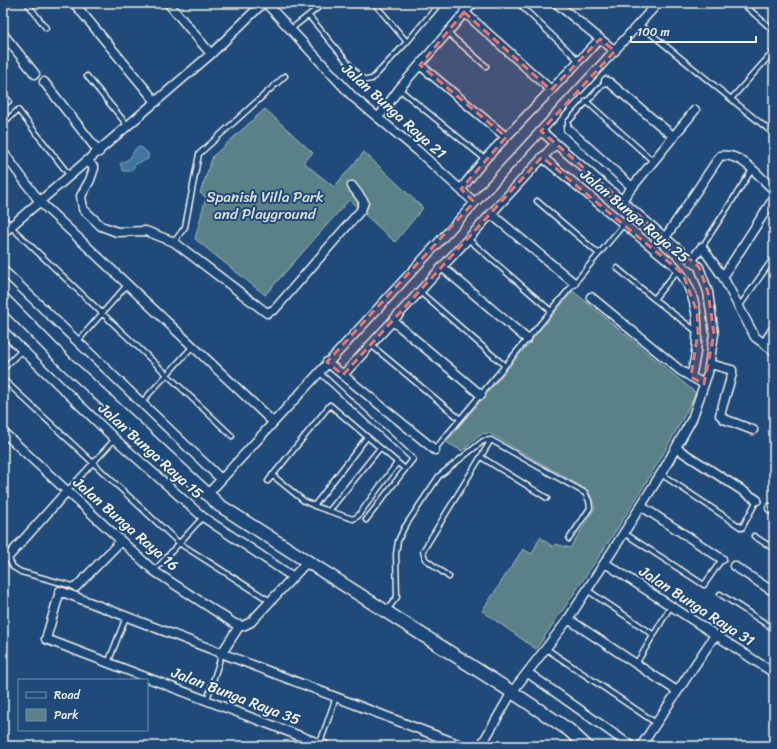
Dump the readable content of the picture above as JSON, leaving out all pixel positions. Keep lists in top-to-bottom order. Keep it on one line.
{"streets":{"street":["Jalan Bunga Raya 21","Jalan Bunga Raya 25","Jalan Bunga Raya 15","Jalan Bunga Raya 16","Jalan Bunga Raya 31","Jalan Bunga Raya 35"]},"parks":["Spanish Villa Park and Playground"],"legend":["Road","Park"],"scale_bar":"100 m"}
